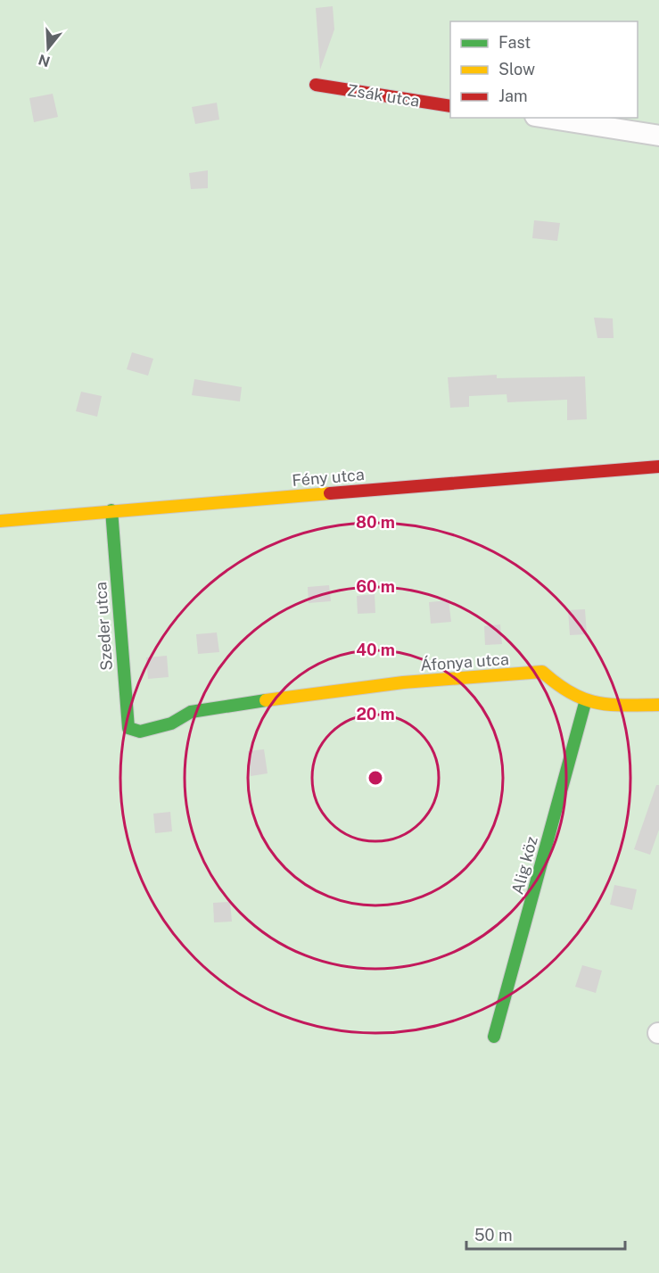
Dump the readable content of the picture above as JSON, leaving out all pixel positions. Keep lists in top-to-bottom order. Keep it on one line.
{"streets":{"street":["Zsák utca","Fény utca","Szeder utca","Áfonya utca","Alig köz"]},"crossings":[["Fény utca","Szeder utca"],["Szeder utca","Áfonya utca"],["Áfonya utca","Alig köz"]],"legend":["Fast","Slow","Jam"],"scale_bar":"50 m","north":"bottom","rings":["80 m","60 m","40 m","20 m"]}
